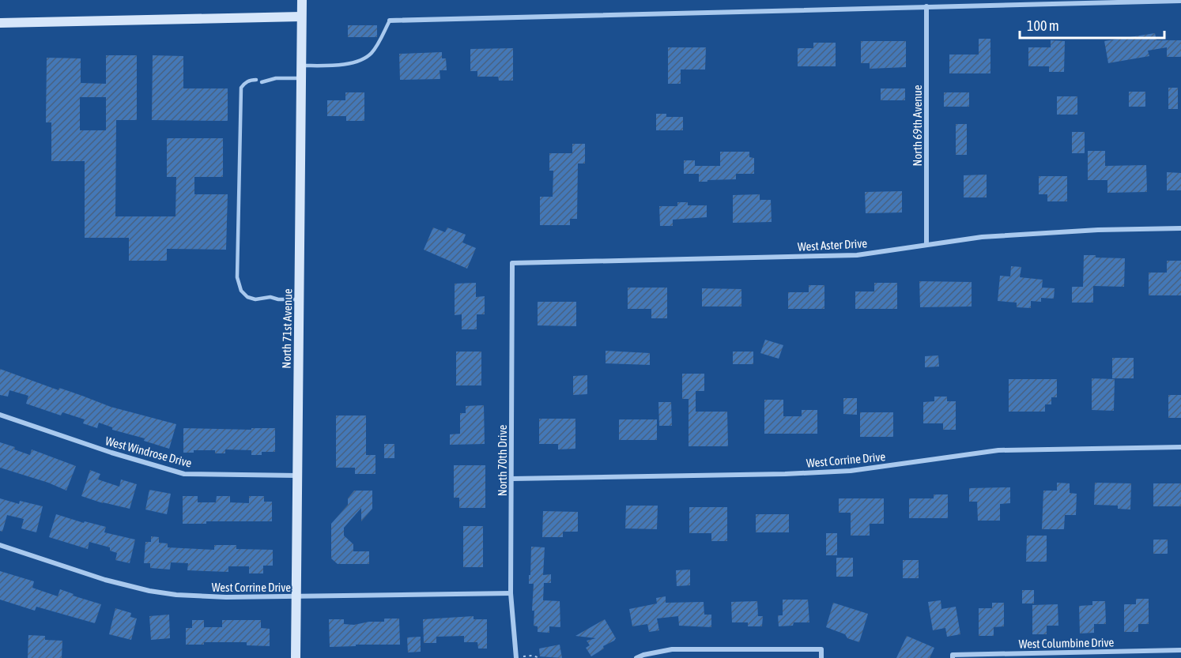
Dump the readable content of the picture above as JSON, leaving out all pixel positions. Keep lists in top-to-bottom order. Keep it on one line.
{"streets":{"street":["North 69th Avenue","West Aster Drive","North 71st Avenue","West Windrose Drive","West Corrine Drive","North 70th Drive","West Columbine Drive"]},"crossings":[["North 69th Avenue","West Aster Drive"],["West Aster Drive","North 70th Drive"],["North 71st Avenue","West Windrose Drive"],["North 71st Avenue","West Corrine Drive"],["West Corrine Drive","North 70th Drive"]],"scale_bar":"100 m"}
